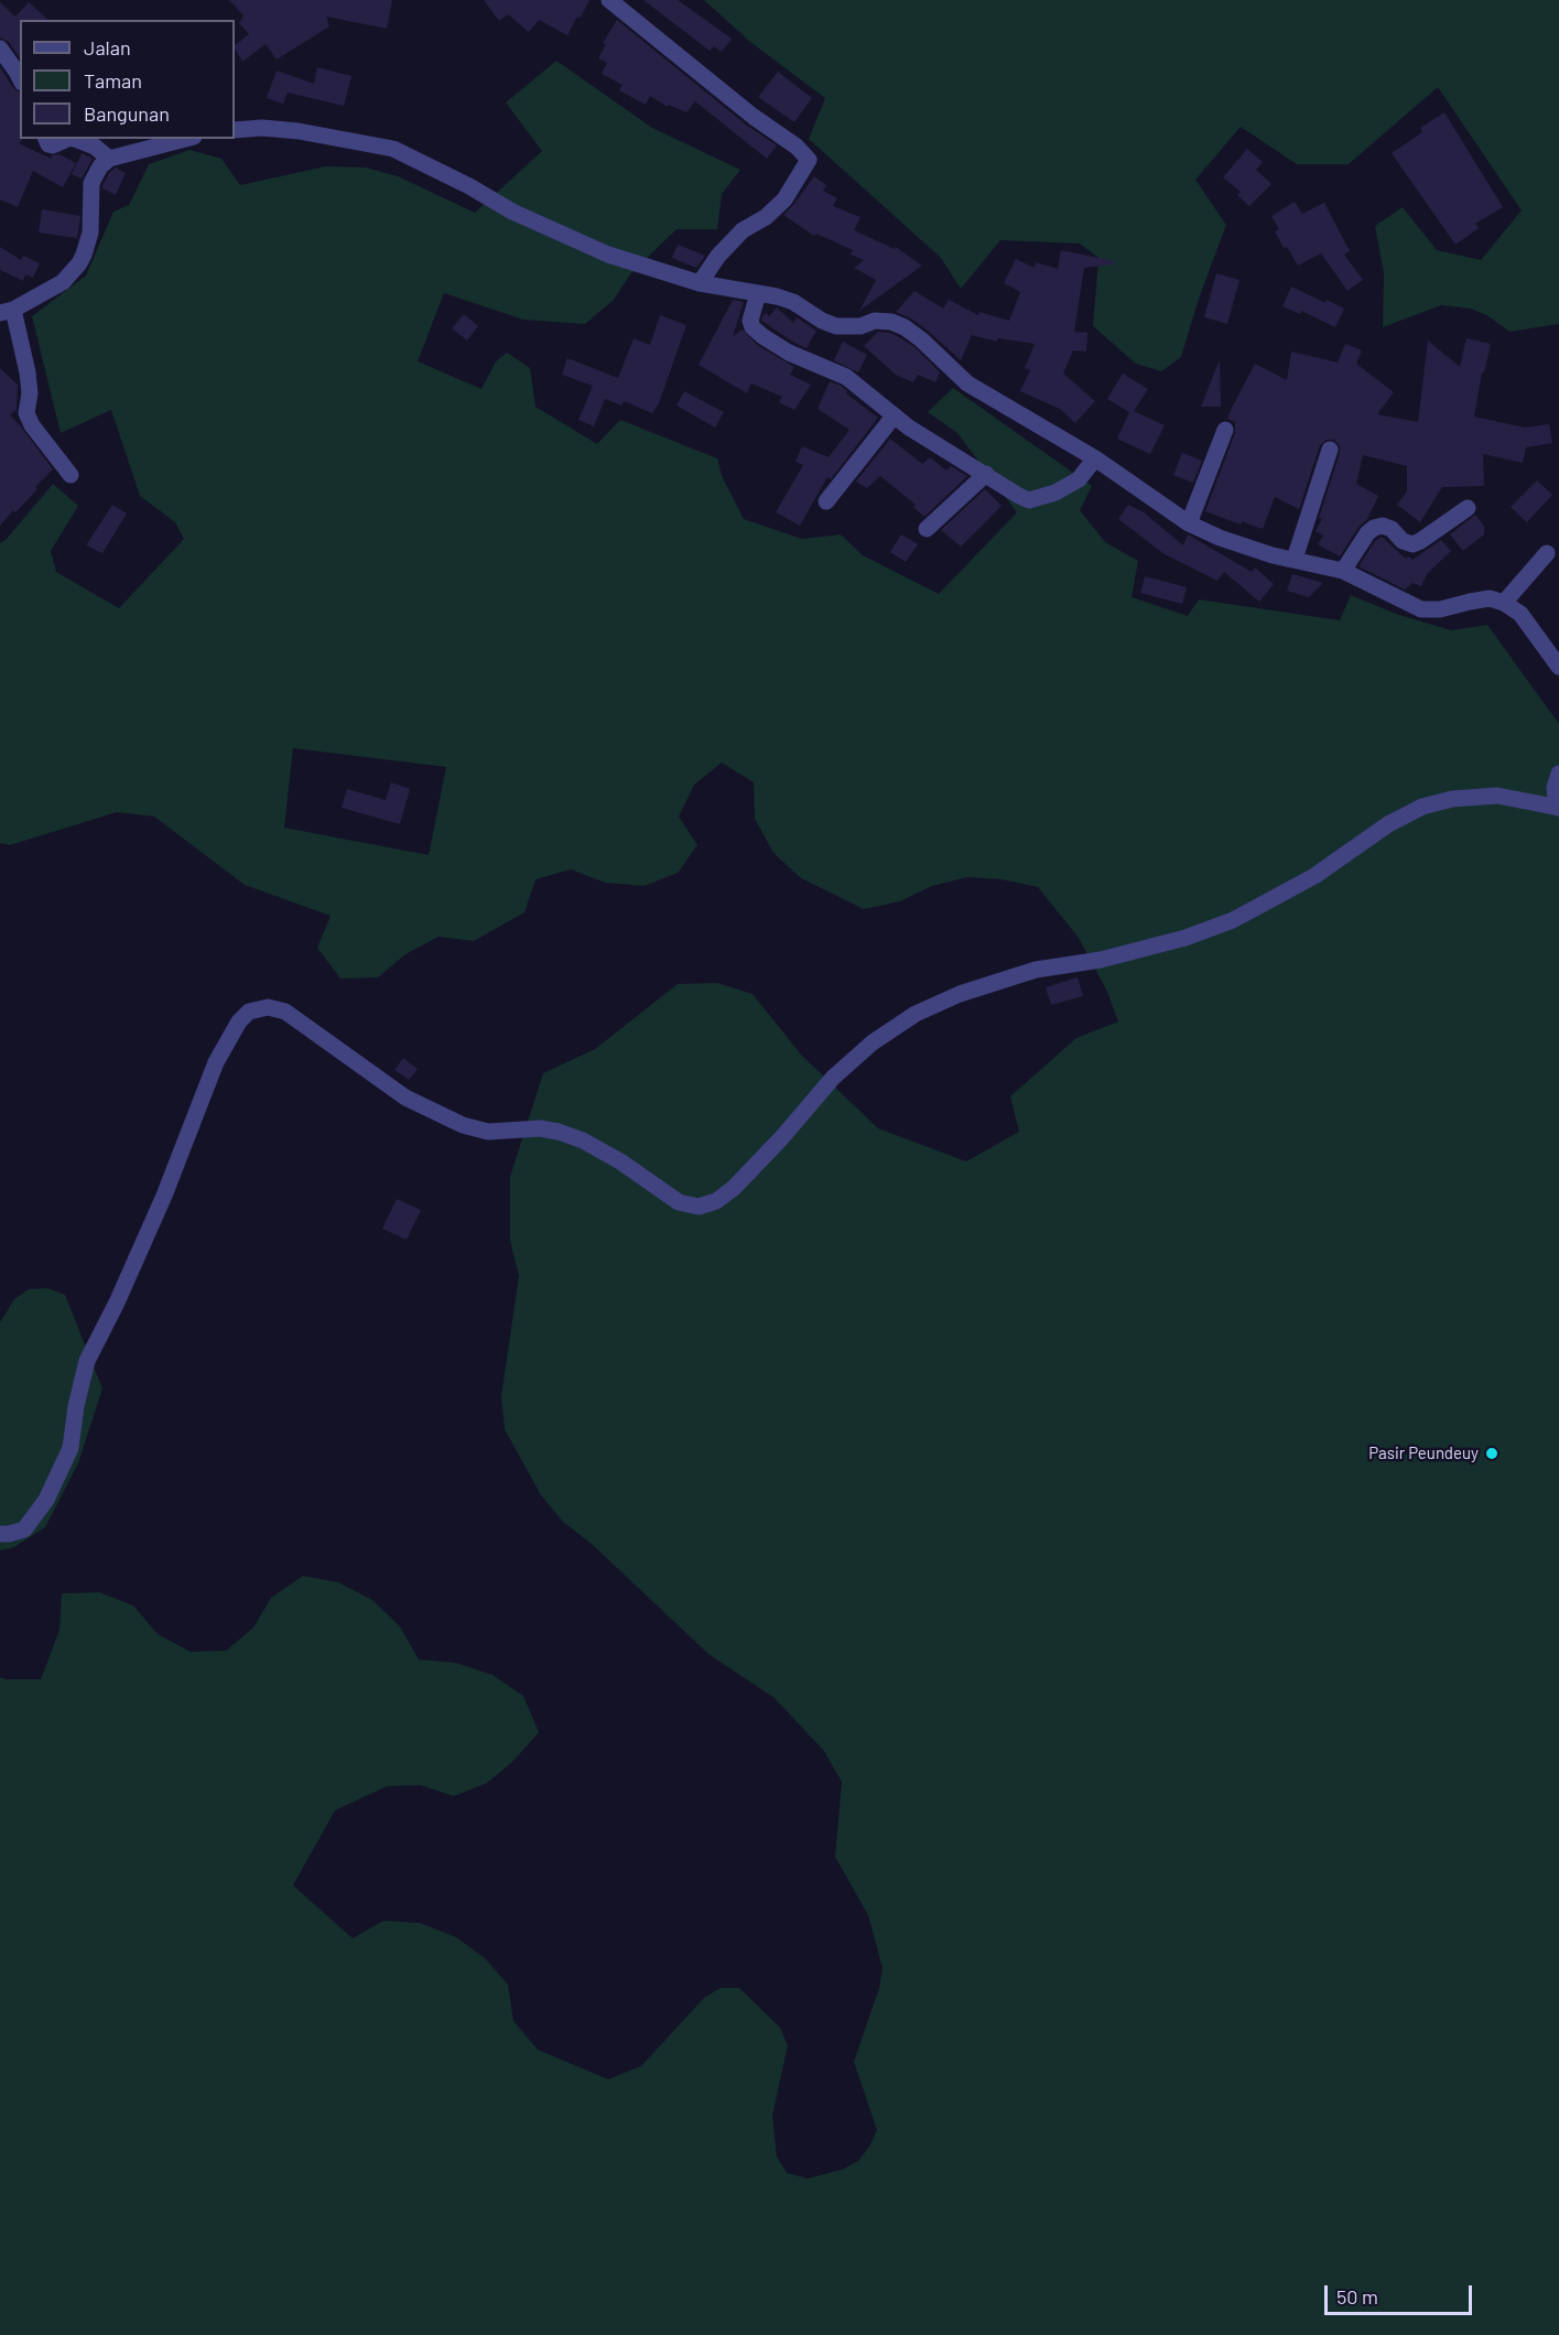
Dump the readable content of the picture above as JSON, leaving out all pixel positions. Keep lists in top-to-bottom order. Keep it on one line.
{"places":["Pasir Peundeuy"],"legend":["Jalan","Taman","Bangunan"],"scale_bar":"50 m"}
